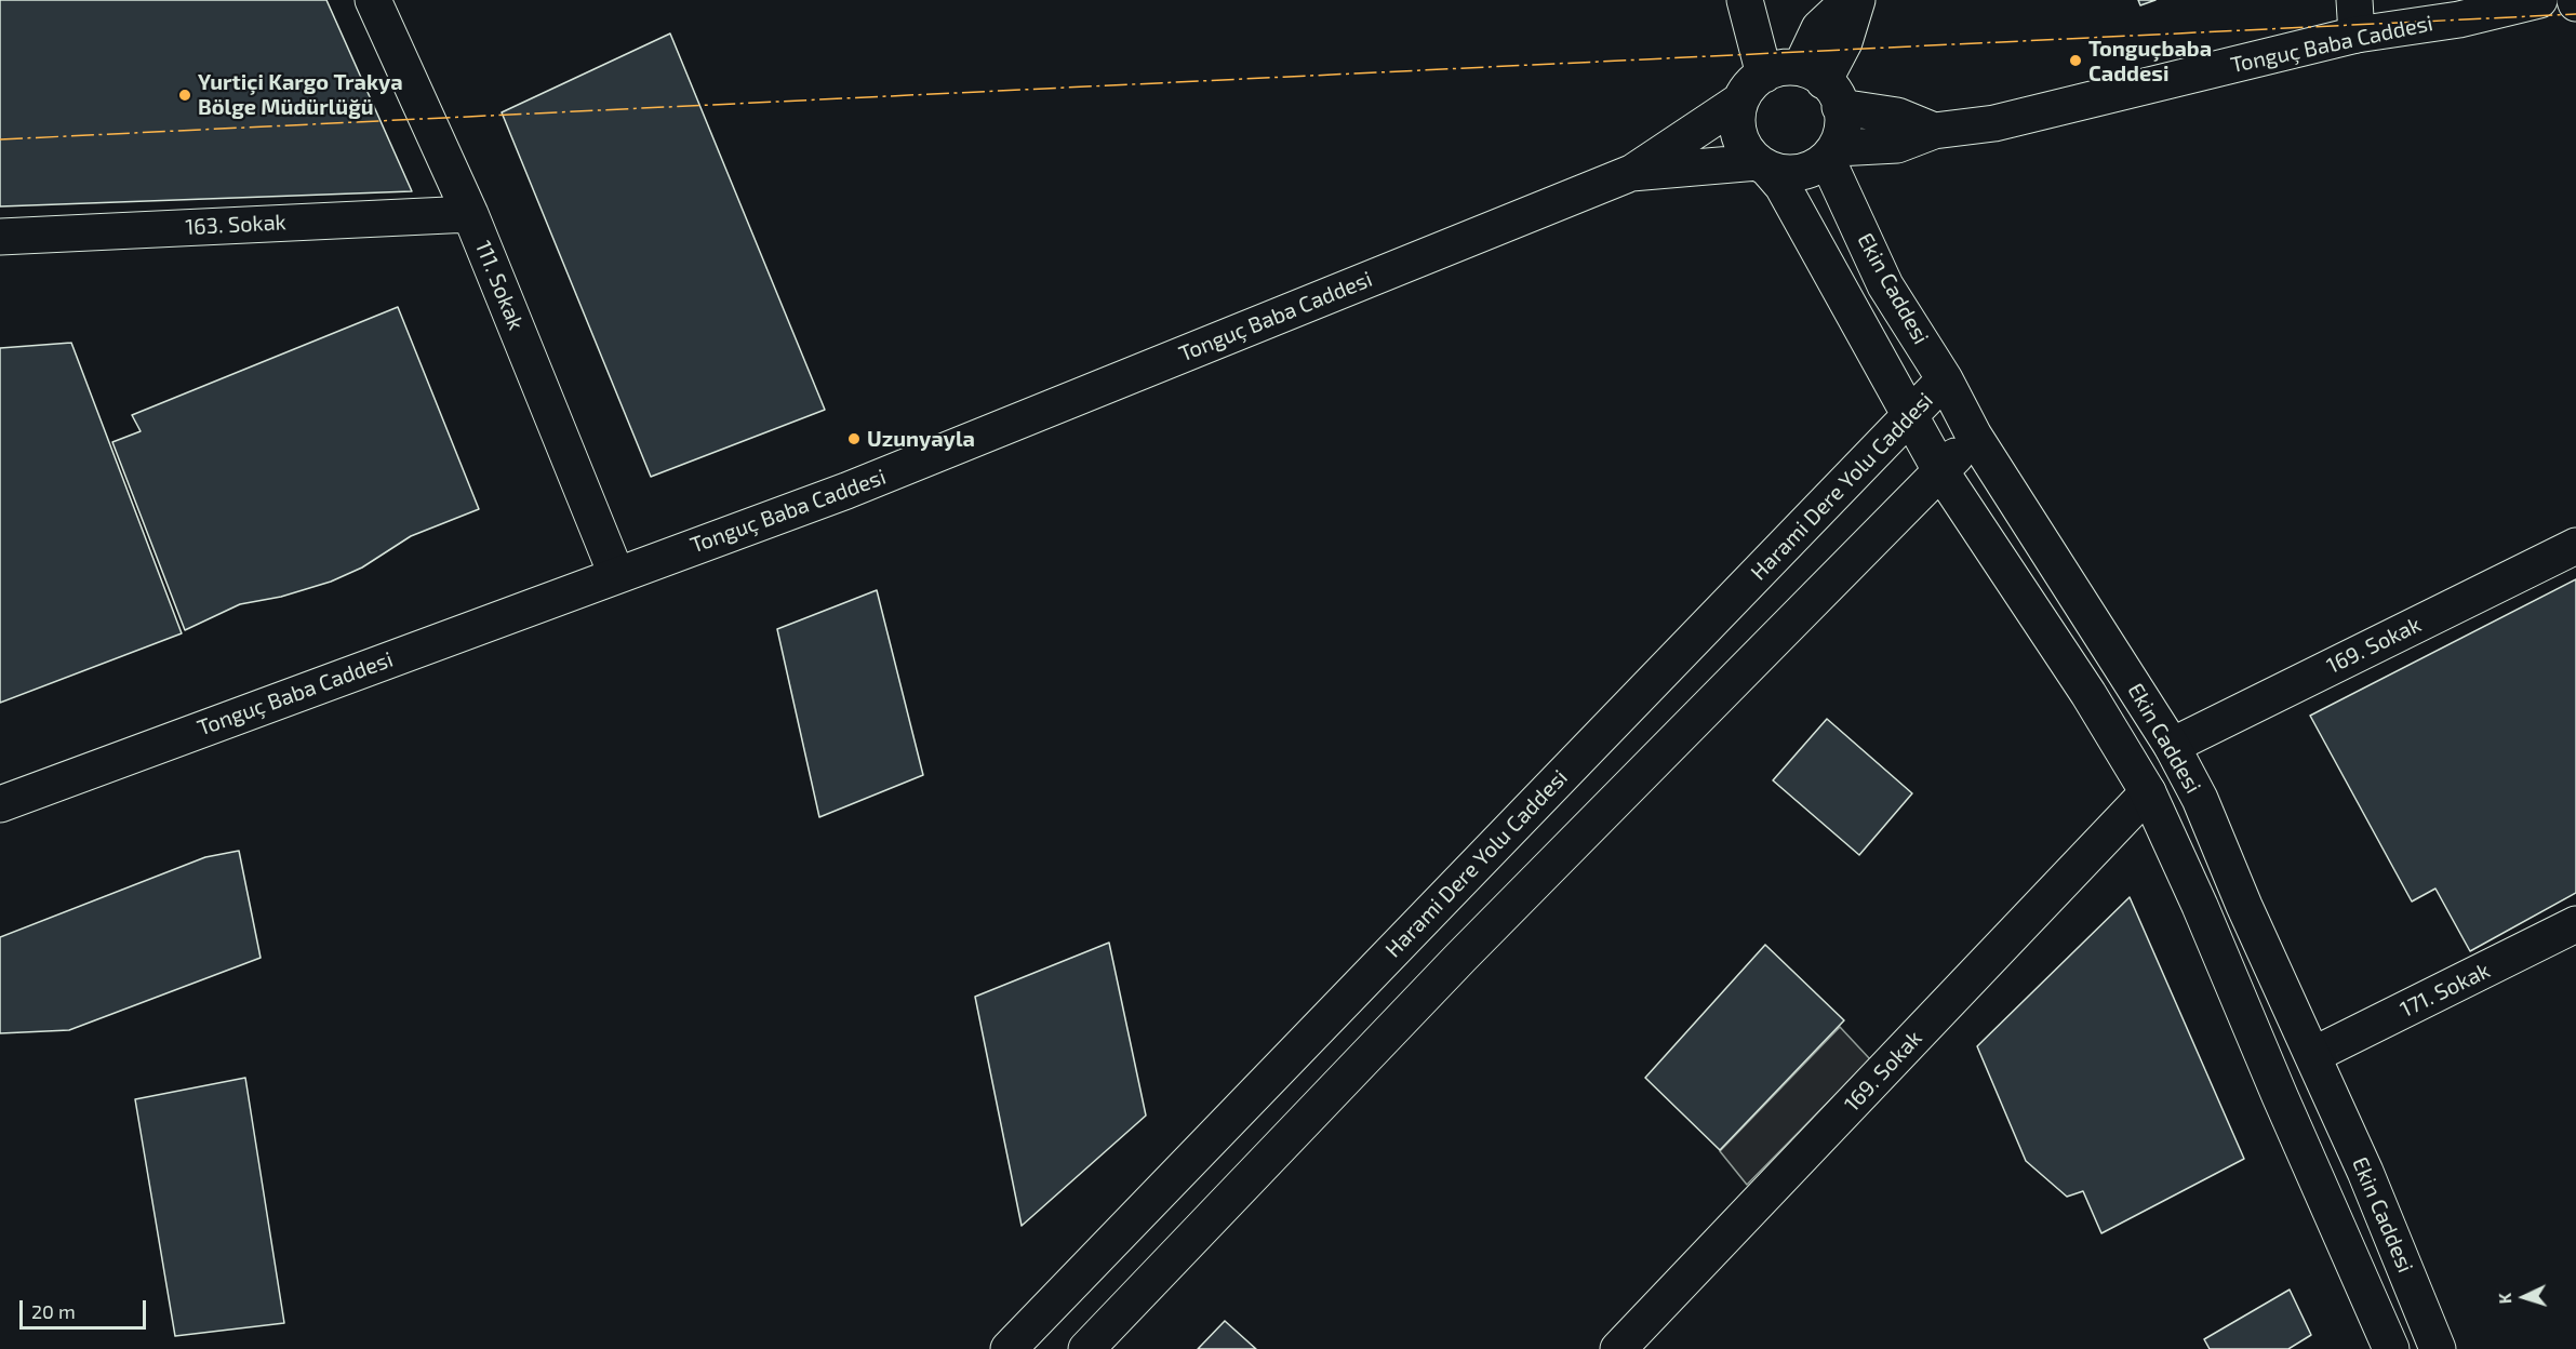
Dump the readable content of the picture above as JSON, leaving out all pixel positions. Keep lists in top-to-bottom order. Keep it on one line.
{"streets":{"street":["Tonguç Baba Caddesi","163. Sokak","111. Sokak","Ekin Caddesi","Harami Dere Yolu Caddesi","169. Sokak","171. Sokak"]},"crossings":[["Tonguç Baba Caddesi","111. Sokak"],["Tonguç Baba Caddesi","Ekin Caddesi"],["163. Sokak","111. Sokak"],["Ekin Caddesi","Harami Dere Yolu Caddesi"],["Ekin Caddesi","169. Sokak"],["Ekin Caddesi","171. Sokak"]],"places":["Tonguçbaba Caddesi","Yurtiçi Kargo Trakya Bölge Müdürlüğü","Uzunyayla"],"scale_bar":"20 m","north":"left"}
